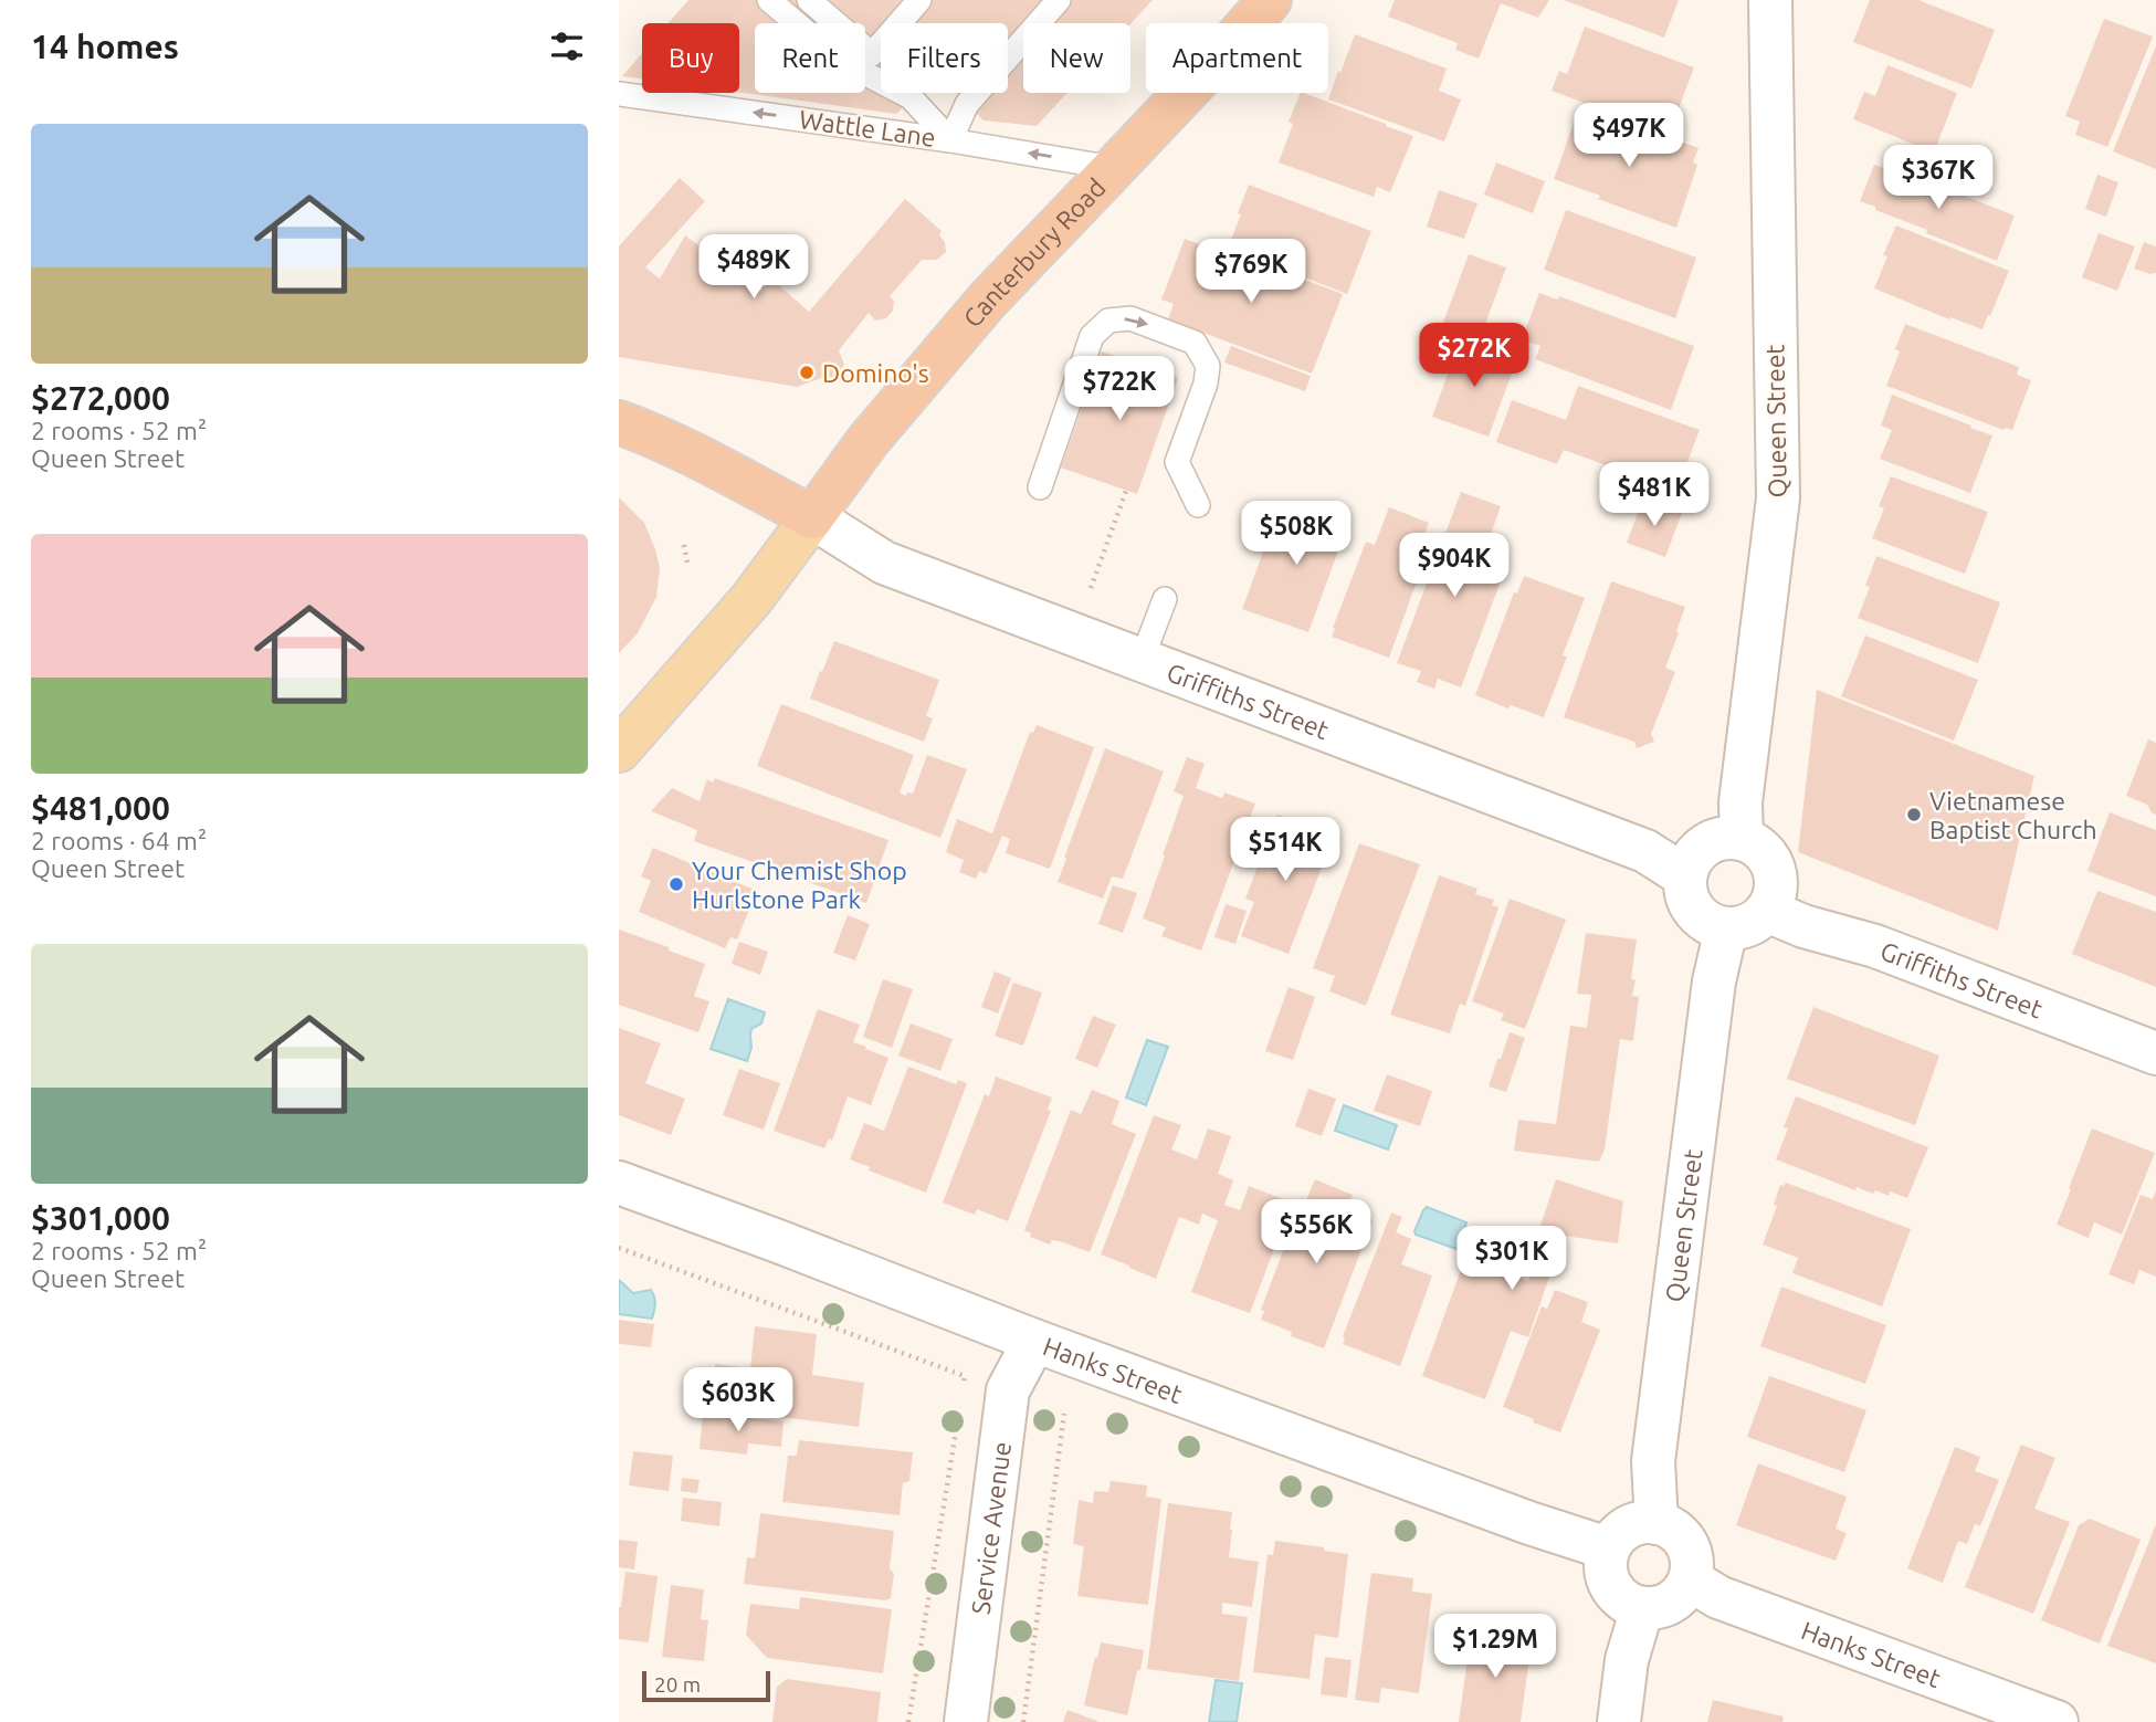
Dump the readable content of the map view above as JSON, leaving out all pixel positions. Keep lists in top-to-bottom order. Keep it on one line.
{"streets":{"highway":["Canterbury Road"],"street":["Queen Street","Griffiths Street","Hanks Street","Service Avenue"],"lane":["Wattle Lane"]},"crossings":[["Wattle Lane","Canterbury Road"],["Canterbury Road","Griffiths Street"],["Queen Street","Griffiths Street"],["Queen Street","Hanks Street"],["Hanks Street","Service Avenue"]],"one_way":["Wattle Lane"],"places":["Domino's","Vietnamese Baptist Church","Your Chemist Shop Hurlstone Park"],"scale_bar":"20 m","page":{"heading":"14 homes","chip":["Buy","Rent","Filters","New","Apartment"],"list":[{"name":"$272,000","note":"2 rooms · 52 m² · Queen Street"},{"name":"$481,000","note":"2 rooms · 64 m² · Queen Street"},{"name":"$301,000","note":"2 rooms · 52 m² · Queen Street"}],"price":["$497K","$367K","$489K","$769K","$272K","$722K","$481K","$508K","$904K","$514K","$556K","$301K","$603K","$1.29M"],"scale":"20 m"}}
